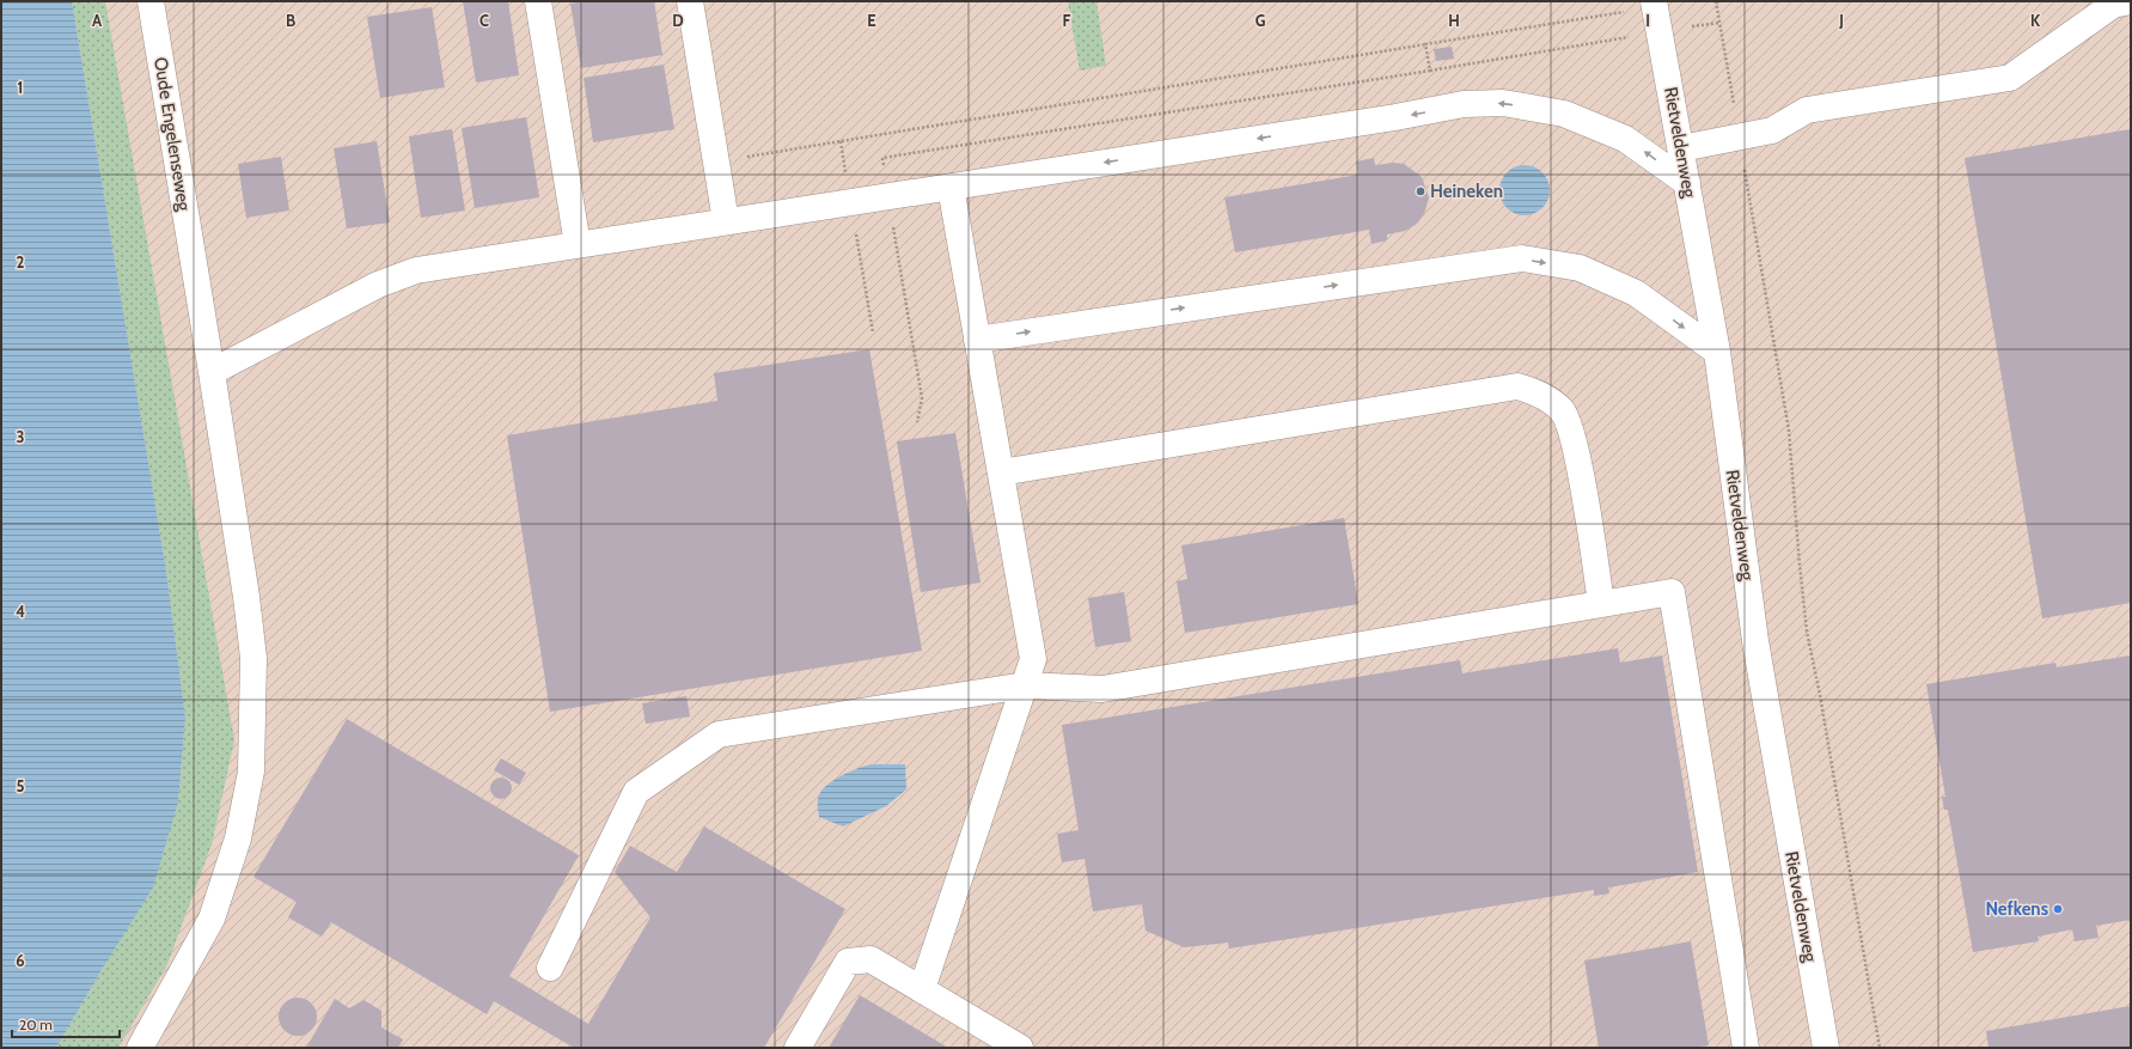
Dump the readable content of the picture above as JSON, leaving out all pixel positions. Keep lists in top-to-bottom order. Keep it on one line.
{"streets":{"street":["Oude Engelenseweg","Rietveldenweg"]},"places":["Heineken","Nefkens"],"scale_bar":"20 m","grid":{"columns":["A","B","C","D","E","F","G","H","I","J","K"],"rows":["1","2","3","4","5","6"]}}
